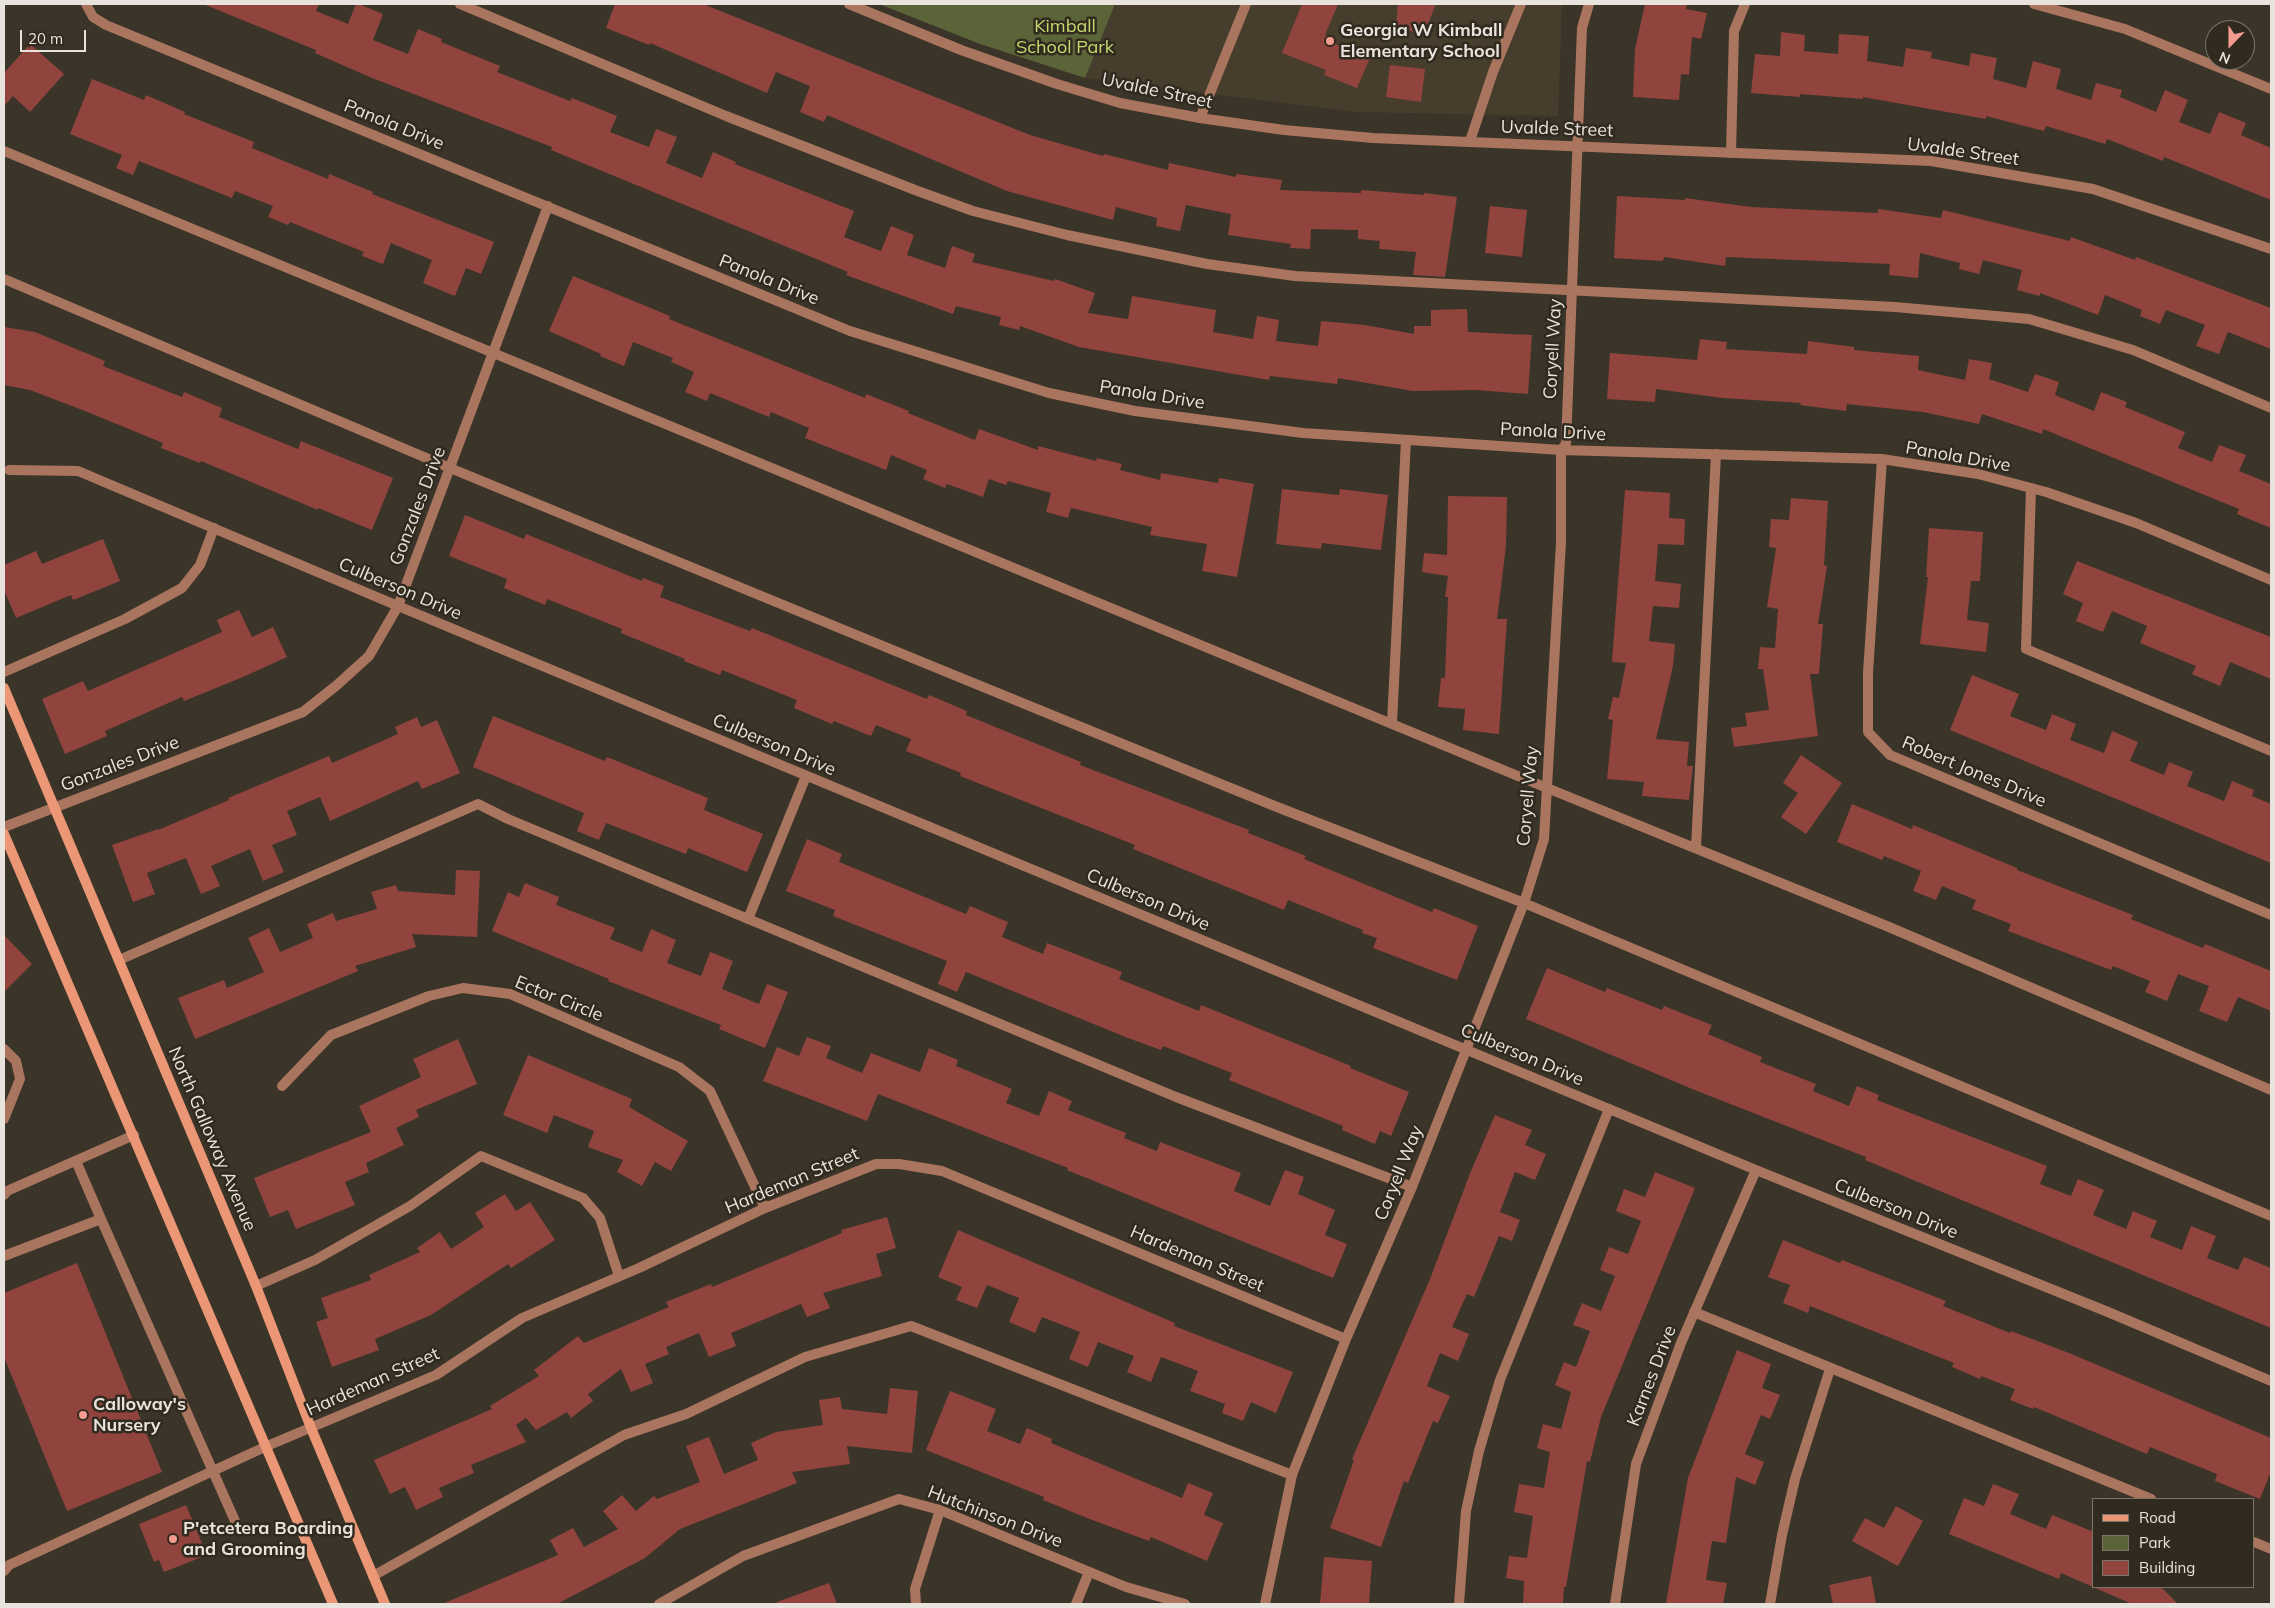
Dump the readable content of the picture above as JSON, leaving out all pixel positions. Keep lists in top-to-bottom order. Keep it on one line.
{"streets":{"main road":["North Galloway Avenue"],"street":["Uvalde Street","Panola Drive","Coryell Way","Gonzales Drive","Culberson Drive","Robert Jones Drive","Ector Circle","Hardeman Street","Karnes Drive","Hutchinson Drive"]},"crossings":[["Uvalde Street","Coryell Way"],["Panola Drive","Coryell Way"],["Panola Drive","Gonzales Drive"],["Panola Drive","Robert Jones Drive"],["Coryell Way","Culberson Drive"],["Coryell Way","Hardeman Street"],["Gonzales Drive","Culberson Drive"],["Gonzales Drive","North Galloway Avenue"],["Culberson Drive","Karnes Drive"],["Ector Circle","Hardeman Street"],["North Galloway Avenue","Hardeman Street"]],"parks":["Kimball School Park"],"places":["Georgia W Kimball Elementary School","Calloway's Nursery","P'etcetera Boarding and Grooming"],"legend":["Road","Park","Building"],"scale_bar":"20 m","north":"bottom"}
